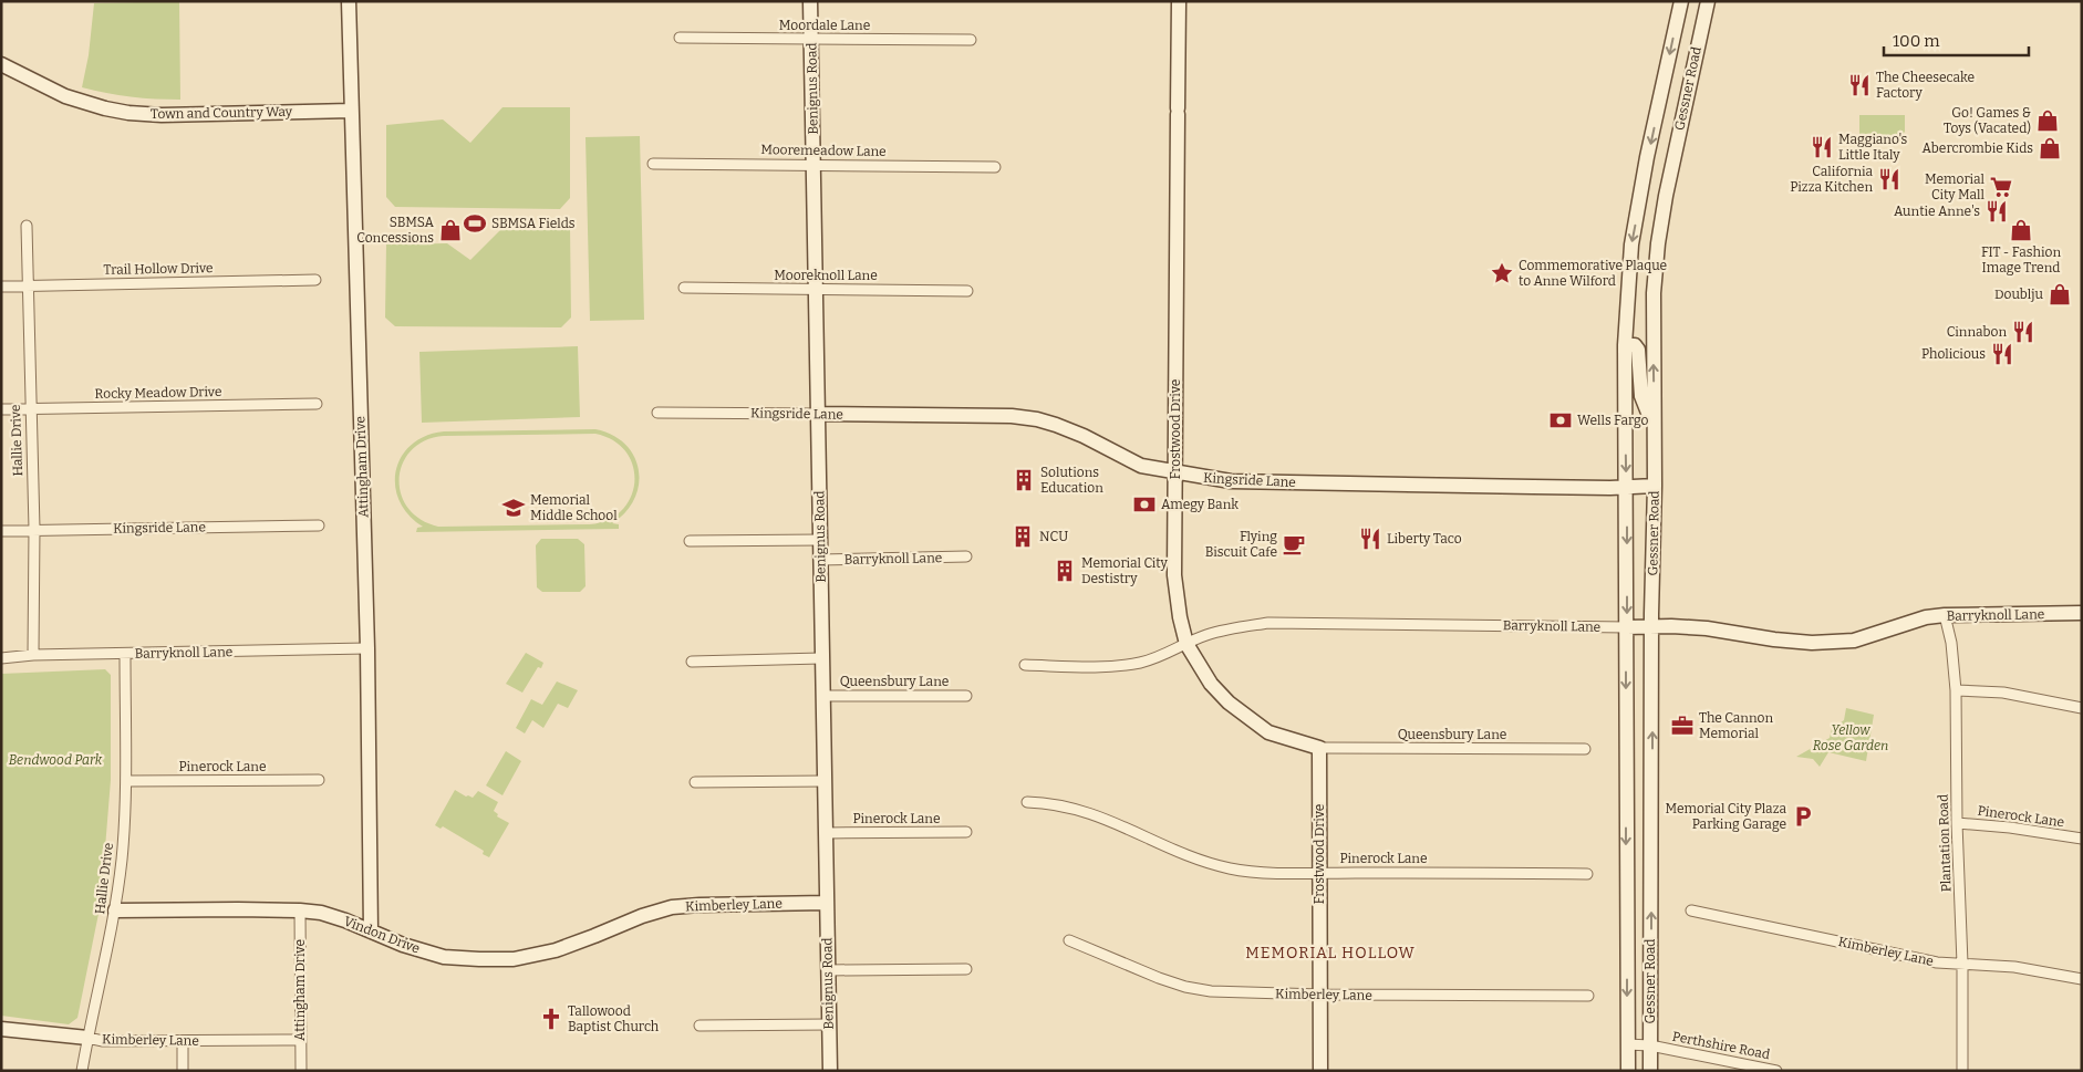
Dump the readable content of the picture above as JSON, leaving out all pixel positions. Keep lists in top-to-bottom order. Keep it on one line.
{"streets":{"street":["Moordale Lane","Benignus Road","Gessner Road","Town and Country Way","Mooremeadow Lane","Trail Hollow Drive","Mooreknoll Lane","Rocky Meadow Drive","Kingsride Lane","Frostwood Drive","Hallie Drive","Attingham Drive","Barryknoll Lane","Queensbury Lane","Pinerock Lane","Plantation Road","Kimberley Lane","Vindon Drive","Perthshire Road"]},"crossings":[["Moordale Lane","Benignus Road"],["Benignus Road","Mooremeadow Lane"],["Benignus Road","Mooreknoll Lane"],["Benignus Road","Kingsride Lane"],["Benignus Road","Barryknoll Lane"],["Benignus Road","Queensbury Lane"],["Benignus Road","Pinerock Lane"],["Benignus Road","Kimberley Lane"],["Gessner Road","Kingsride Lane"],["Gessner Road","Barryknoll Lane"],["Gessner Road","Perthshire Road"],["Town and Country Way","Attingham Drive"],["Trail Hollow Drive","Hallie Drive"],["Rocky Meadow Drive","Hallie Drive"],["Kingsride Lane","Frostwood Drive"],["Kingsride Lane","Hallie Drive"],["Frostwood Drive","Barryknoll Lane"],["Frostwood Drive","Queensbury Lane"],["Frostwood Drive","Pinerock Lane"],["Frostwood Drive","Kimberley Lane"],["Hallie Drive","Barryknoll Lane"],["Hallie Drive","Pinerock Lane"],["Hallie Drive","Kimberley Lane"],["Hallie Drive","Vindon Drive"],["Attingham Drive","Barryknoll Lane"],["Attingham Drive","Kimberley Lane"],["Attingham Drive","Vindon Drive"],["Barryknoll Lane","Plantation Road"],["Pinerock Lane","Plantation Road"],["Plantation Road","Kimberley Lane"],["Kimberley Lane","Vindon Drive"]],"districts":["MEMORIAL HOLLOW"],"parks":["Yellow Rose Garden","Bendwood Park"],"places":{"restaurant":["The Cheesecake Factory","Maggiano's Little Italy","California Pizza Kitchen","Auntie Anne's","Cinnabon","Pholicious","Liberty Taco"],"shop":["Go! Games & Toys (Vacated)","Abercrombie Kids","SBMSA Concessions","FIT - Fashion Image Trend","Doublju"],"supermarket":["Memorial City Mall"],"sports":["SBMSA Fields"],"place":["Commemorative Plaque to Anne Wilford"],"bank":["Wells Fargo","Amegy Bank"],"building":["Solutions Education","NCU","Memorial City Destistry"],"school or university":["Memorial Middle School"],"cafe":["Flying Biscuit Cafe"],"office":["The Cannon Memorial"],"parking":["Memorial City Plaza Parking Garage"],"church":["Tallowood Baptist Church"]},"scale_bar":"100 m"}
